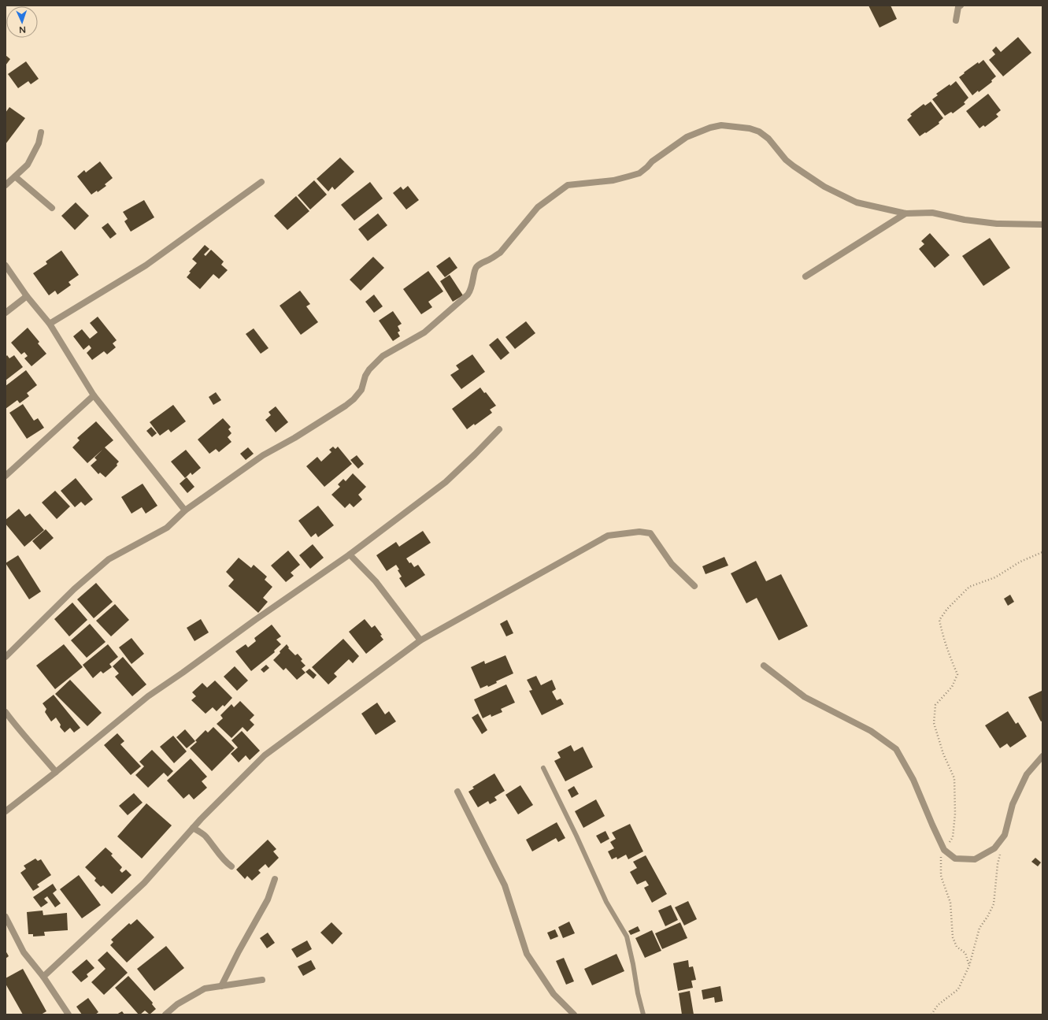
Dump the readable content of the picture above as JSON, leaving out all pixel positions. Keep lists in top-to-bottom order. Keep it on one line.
{"north":"bottom"}
